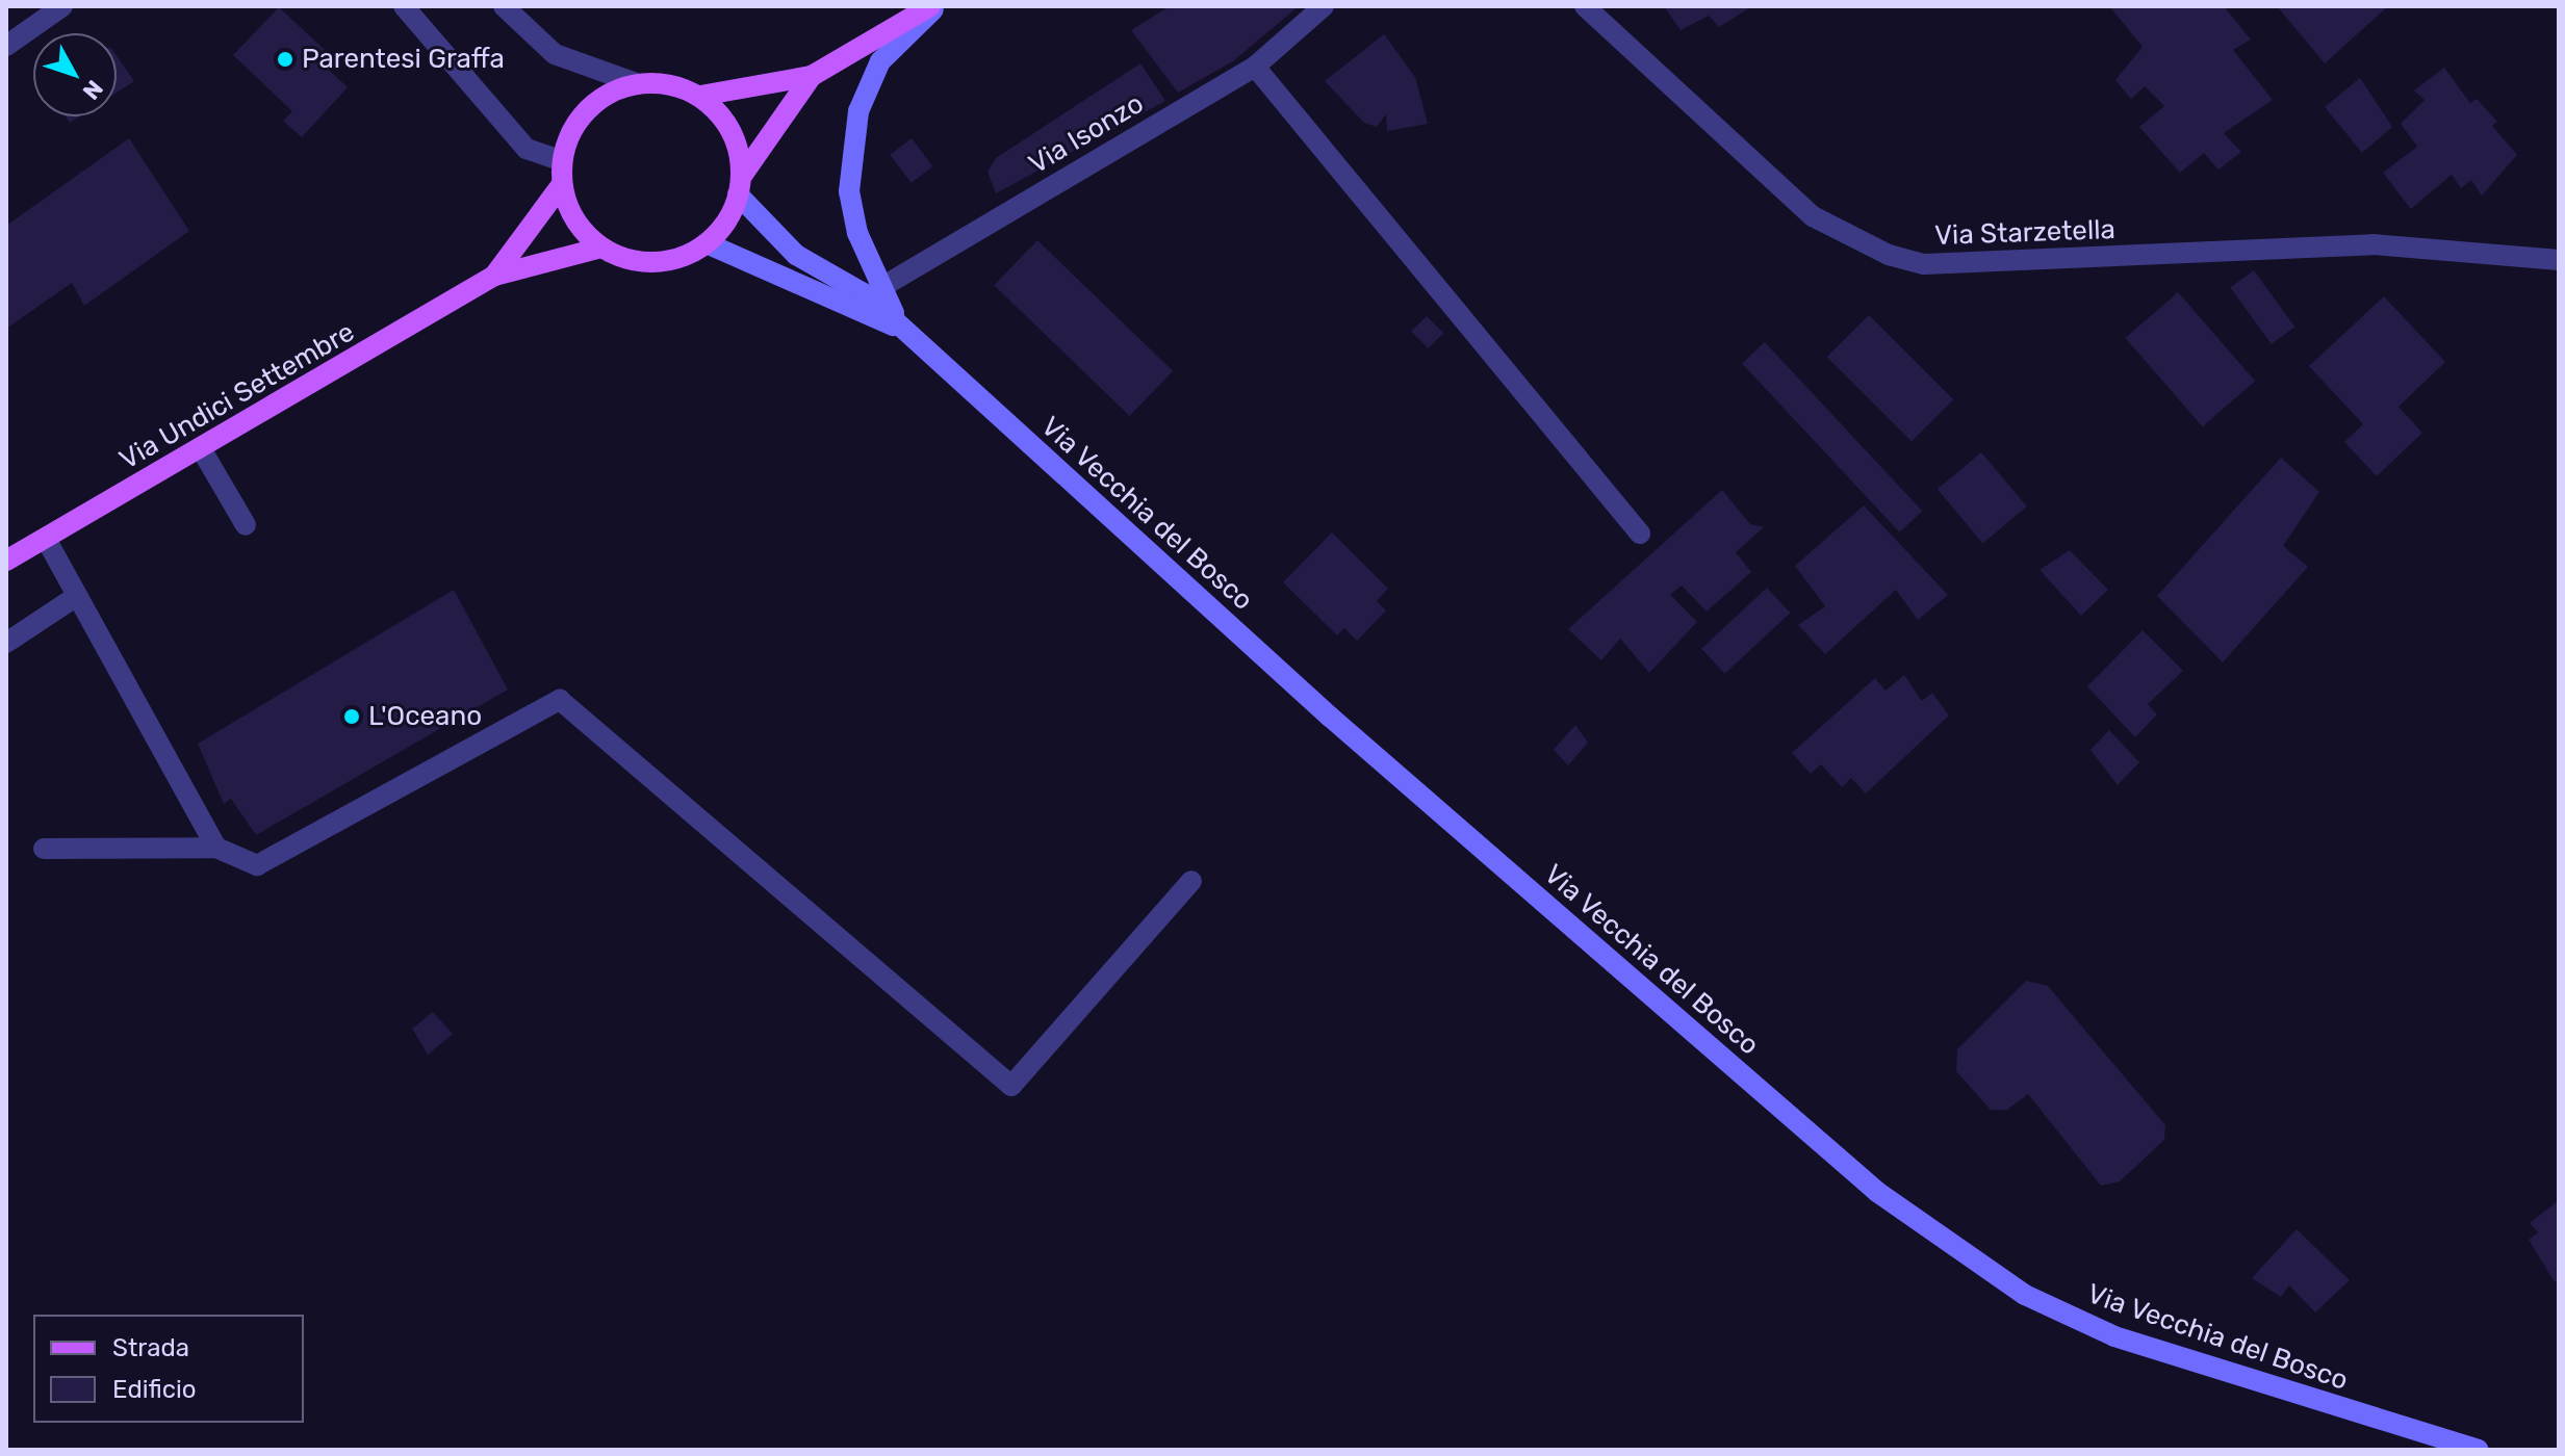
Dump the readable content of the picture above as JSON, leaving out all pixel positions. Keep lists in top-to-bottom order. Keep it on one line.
{"streets":{"main road":["Via Undici Settembre","Via Vecchia del Bosco"],"street":["Via Isonzo","Via Starzetella"]},"places":["Parentesi Graffa","L'Oceano"],"legend":["Strada","Edificio"],"north":"bottom right"}
